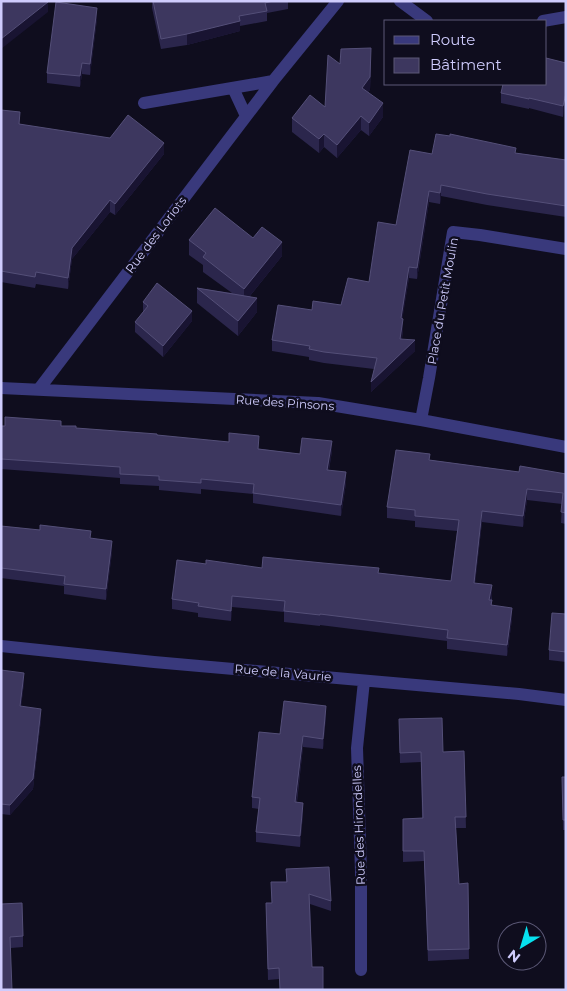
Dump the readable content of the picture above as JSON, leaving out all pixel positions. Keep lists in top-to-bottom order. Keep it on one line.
{"streets":{"street":["Rue des Loriots","Place du Petit Moulin","Rue des Pinsons","Rue de la Vaurie","Rue des Hirondelles"]},"crossings":[["Rue des Loriots","Rue des Pinsons"],["Place du Petit Moulin","Rue des Pinsons"],["Rue de la Vaurie","Rue des Hirondelles"]],"legend":["Route","Bâtiment"],"north":"bottom left"}
